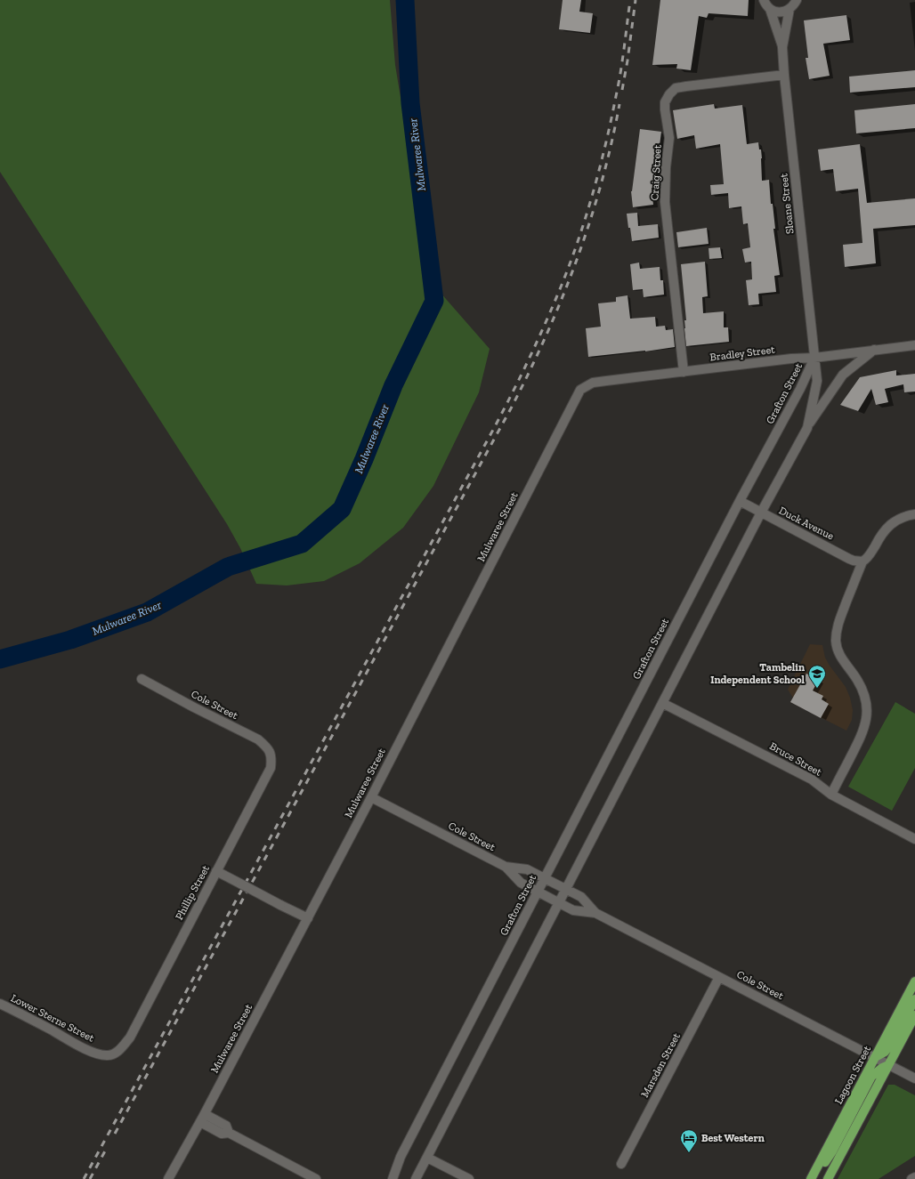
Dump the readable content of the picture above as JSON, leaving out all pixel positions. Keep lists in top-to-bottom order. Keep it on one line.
{"streets":{"main road":["Lagoon Street"],"street":["Craig Street","Sloane Street","Bradley Street","Grafton Street","Duck Avenue","Mulwaree Street","Cole Street","Bruce Street","Phillip Street","Lower Sterne Street","Marsden Street"]},"crossings":[["Craig Street","Sloane Street"],["Craig Street","Bradley Street"],["Sloane Street","Bradley Street"],["Sloane Street","Grafton Street"],["Bradley Street","Grafton Street"],["Bradley Street","Mulwaree Street"],["Grafton Street","Duck Avenue"],["Grafton Street","Cole Street"],["Grafton Street","Bruce Street"],["Mulwaree Street","Cole Street"],["Cole Street","Phillip Street"],["Cole Street","Marsden Street"],["Cole Street","Lagoon Street"],["Phillip Street","Lower Sterne Street"]],"water":["Mulwaree River"],"places":{"school or university":["Tambelin Independent School"],"hotel":["Best Western"]}}
